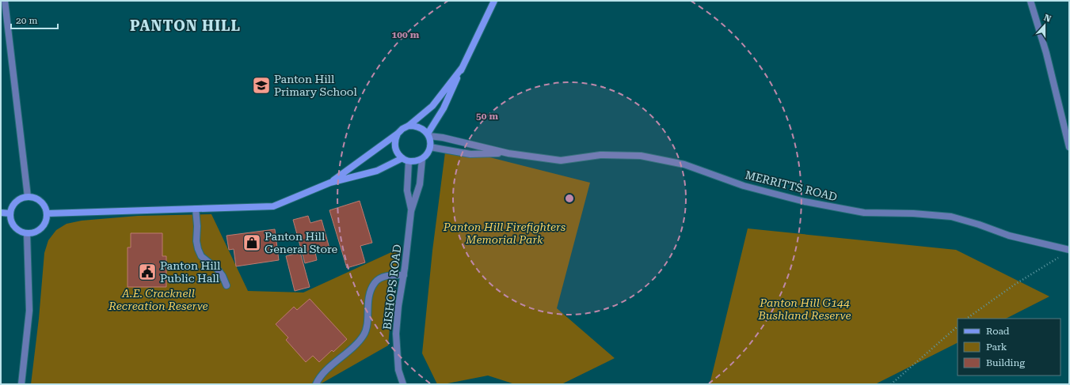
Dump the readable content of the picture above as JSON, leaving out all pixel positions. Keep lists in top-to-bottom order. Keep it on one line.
{"streets":{"street":["MERRITTS ROAD","BISHOPS ROAD"]},"crossings":[["MERRITTS ROAD","BISHOPS ROAD"]],"districts":["PANTON HILL"],"parks":["Panton Hill Firefighters Memorial Park","A.E. Cracknell Recreation Reserve","Panton Hill G144 Bushland Reserve"],"places":{"school or university":["Panton Hill Primary School"],"shop":["Panton Hill General Store"],"public building":["Panton Hill Public Hall"]},"legend":["Road","Park","Building"],"scale_bar":"20 m","north":"top","rings":["100 m","50 m"]}
